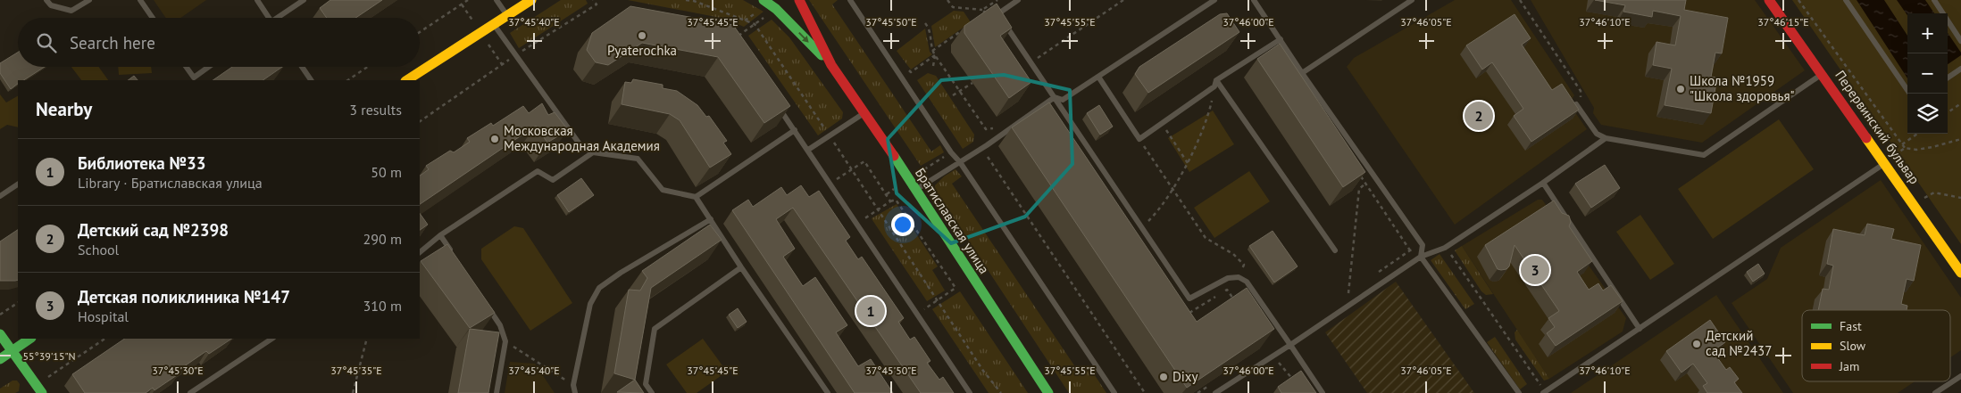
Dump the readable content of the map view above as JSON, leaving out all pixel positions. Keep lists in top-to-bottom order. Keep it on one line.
{"streets":{"street":["Перервинский бульвар","Братиславская улица"]},"places":["Pyaterochka","Школа №1959 \"Школа здоровья\"","Московская Международная Академия","Детский сад №2437","Dixy"],"legend":["Fast","Slow","Jam"],"page":{"map_buttons":["+","−"],"search":"Search here","heading":["Nearby","3 results"],"pins":["2","3","1"],"list":[{"mark":"1","name":"Библиотека №33","note":"Library · Братиславская улица","value":"50 m"},{"mark":"2","name":"Детский сад №2398","note":"School","value":"290 m"},{"mark":"3","name":"Детская поликлиника №147","note":"Hospital","value":"310 m"}]},"coordinates":["37°45'40\"E","37°45'45\"E","37°45'50\"E","37°45'55\"E","37°46'00\"E","37°46'05\"E","37°46'10\"E","37°46'15\"E","55°39'15\"N","37°45'30\"E","37°45'35\"E"]}
